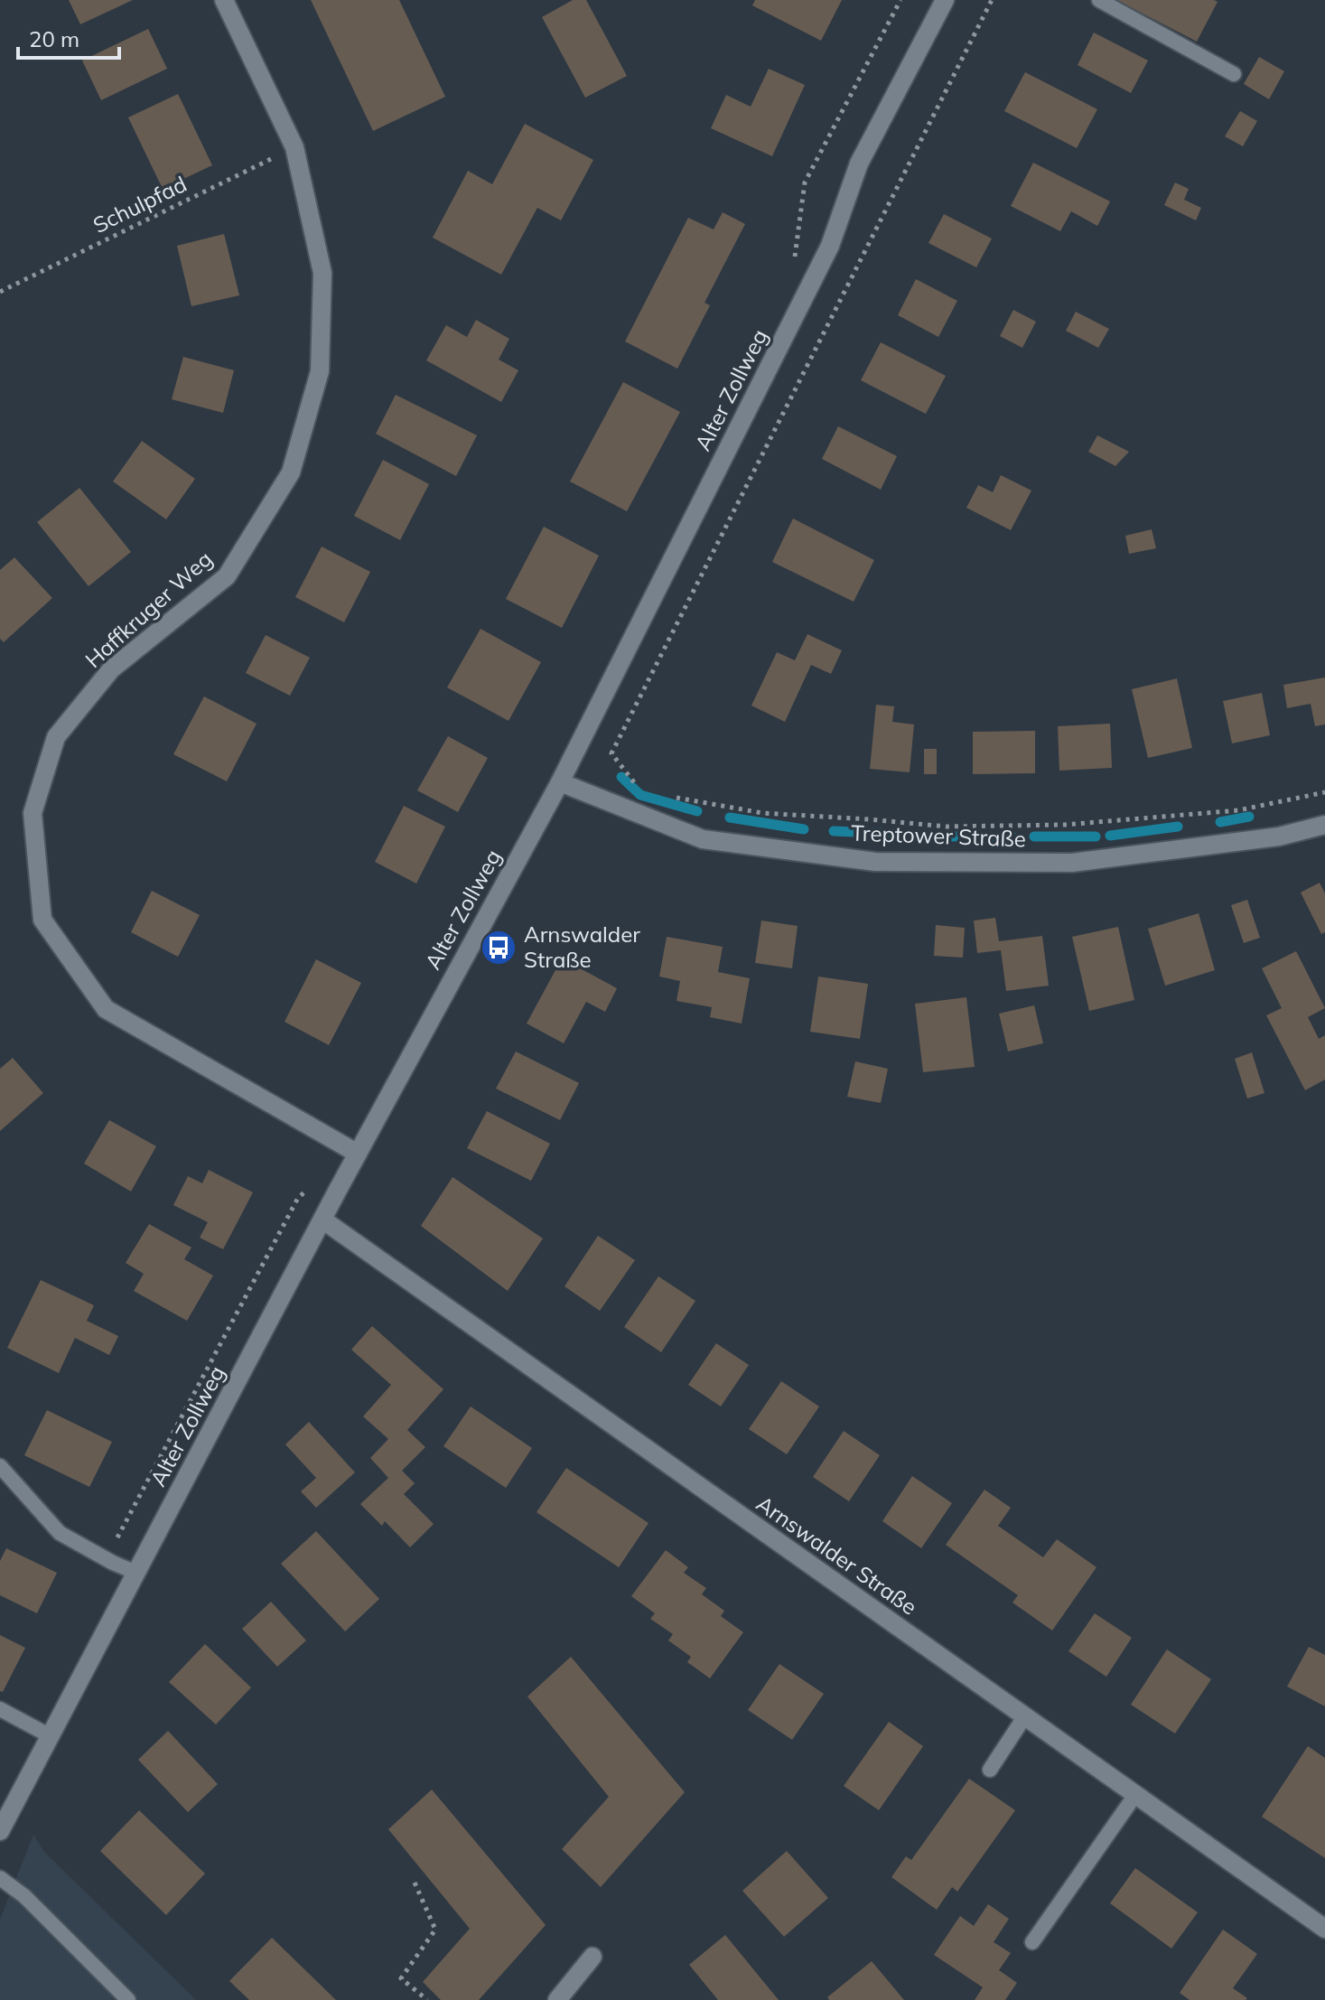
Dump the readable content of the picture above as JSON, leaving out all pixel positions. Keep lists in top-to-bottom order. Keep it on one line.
{"streets":{"street":["Alter Zollweg","Haffkruger Weg","Treptower Straße","Arnswalder Straße"],"path":["Schulpfad"]},"crossings":[["Schulpfad","Haffkruger Weg"],["Alter Zollweg","Haffkruger Weg"],["Alter Zollweg","Treptower Straße"],["Alter Zollweg","Arnswalder Straße"]],"places":{"bus stop":["Arnswalder Straße"]},"scale_bar":"20 m"}
